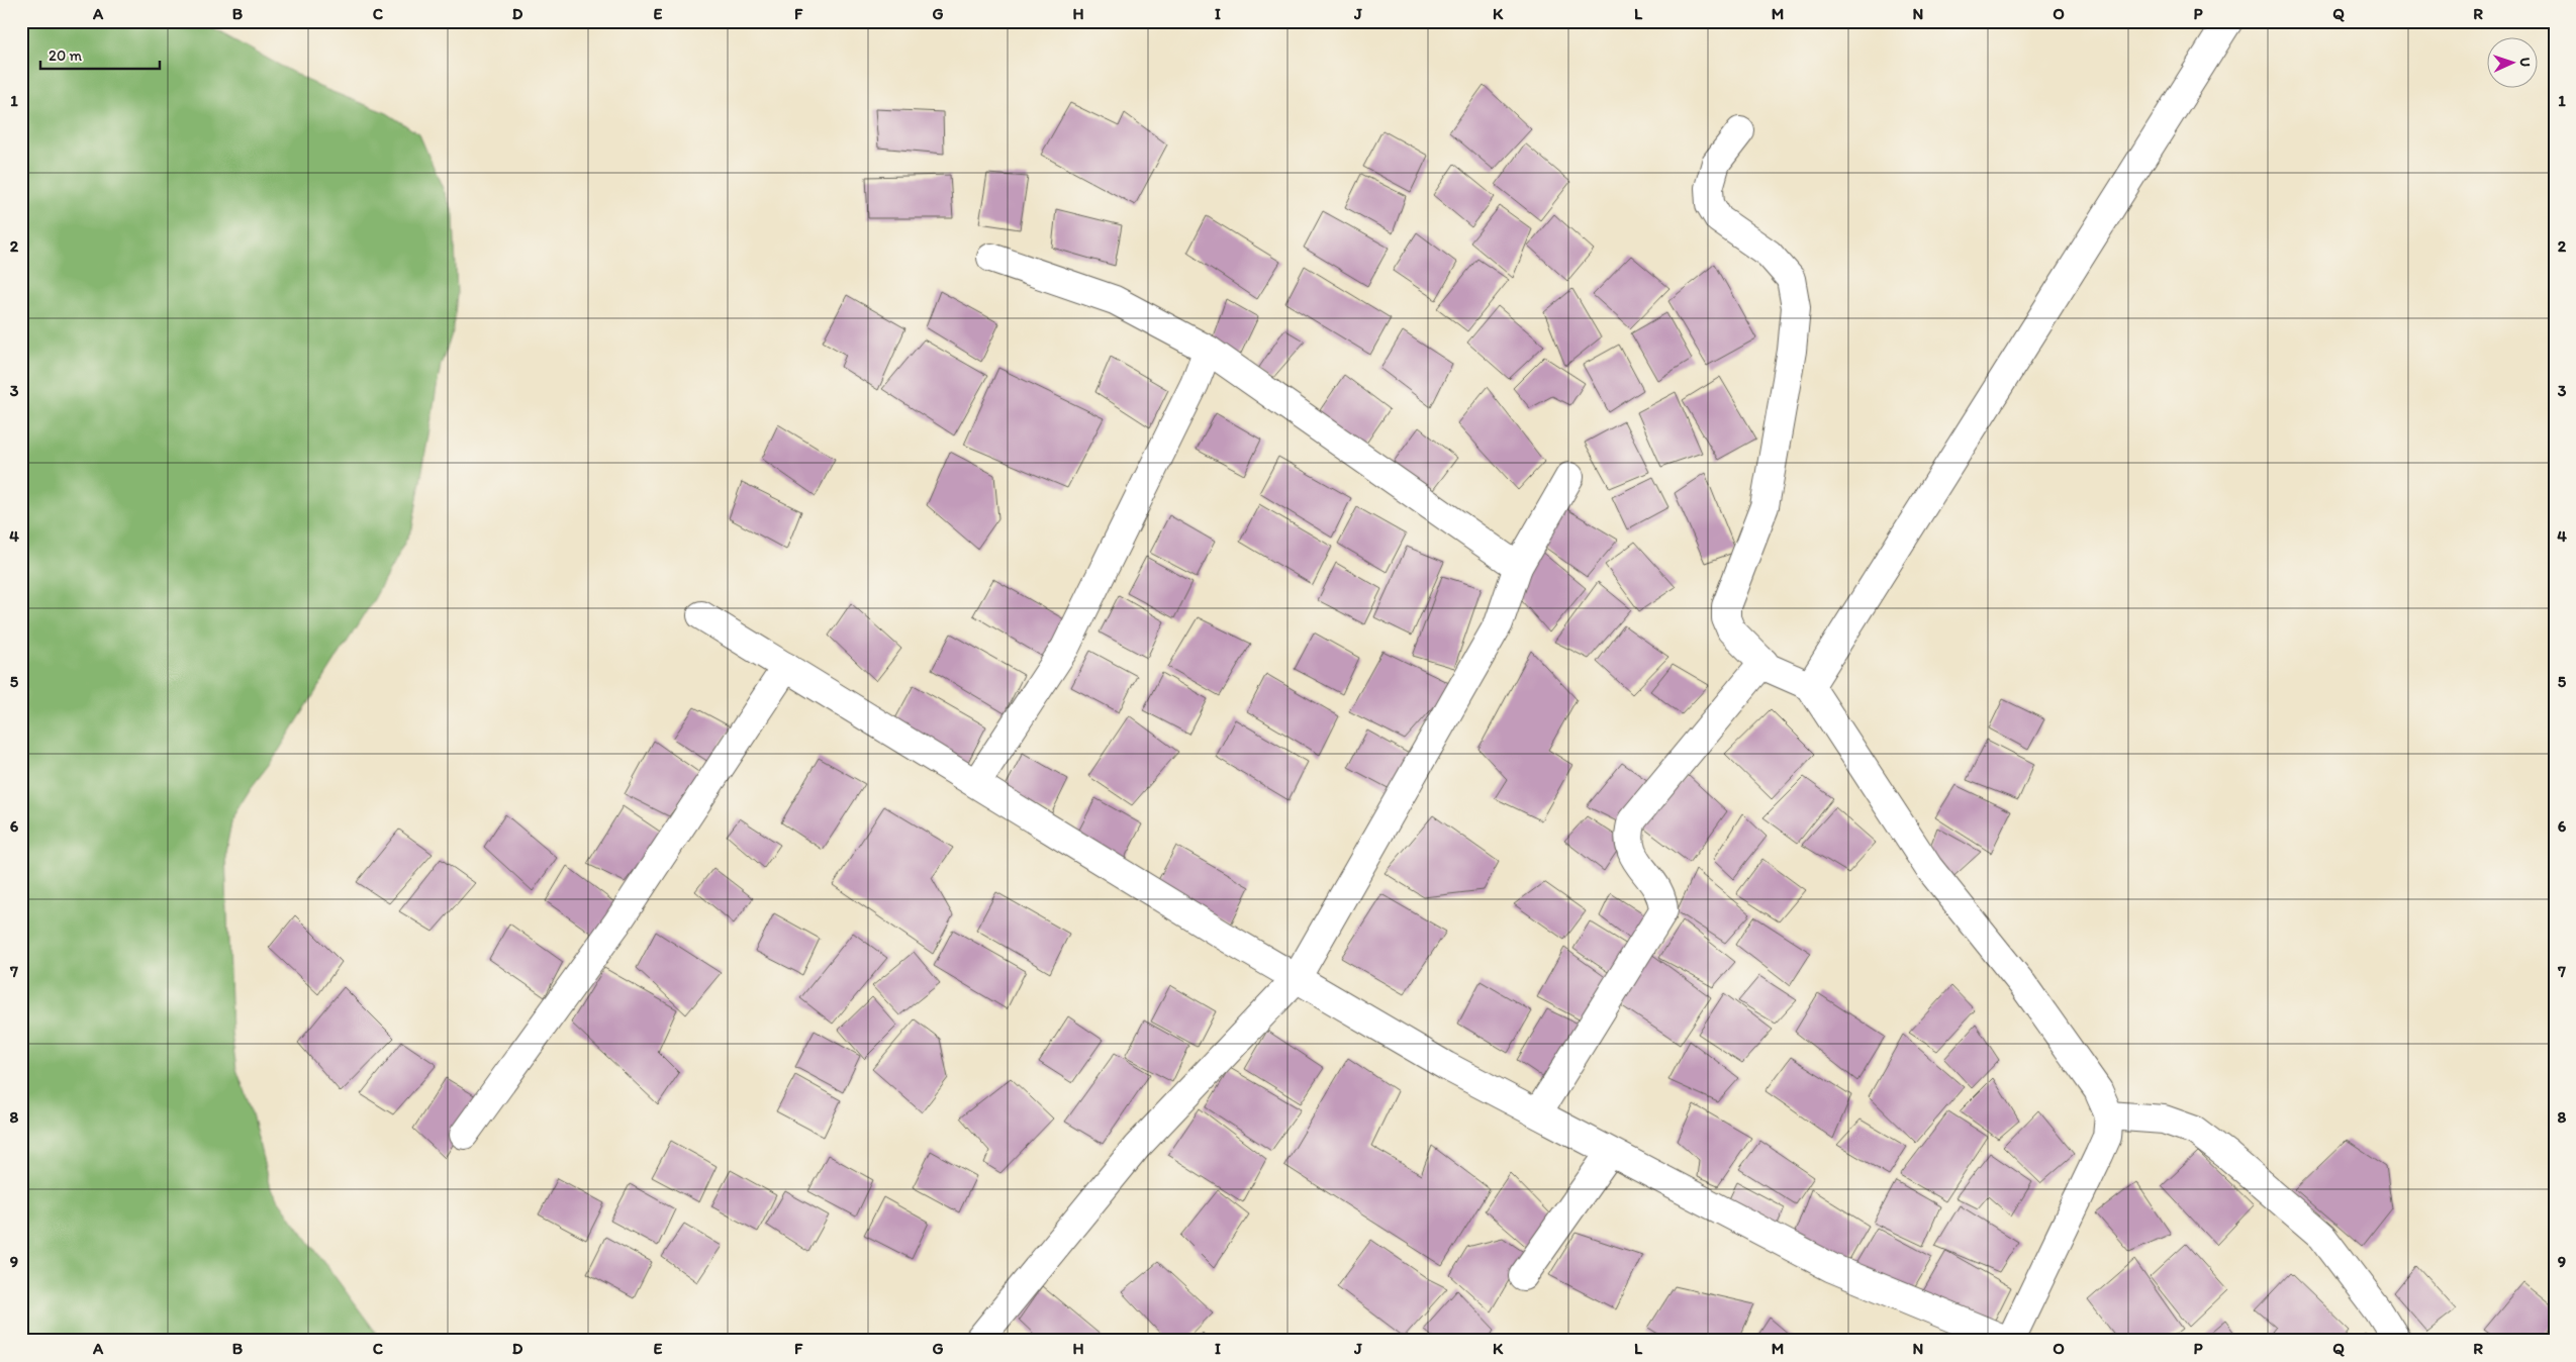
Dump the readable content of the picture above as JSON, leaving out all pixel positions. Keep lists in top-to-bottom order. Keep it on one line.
{"scale_bar":"20 m","north":"right","grid":{"columns":["A","B","C","D","E","F","G","H","I","J","K","L","M","N","O","P","Q","R"],"rows":["1","2","3","4","5","6","7","8","9"]}}
